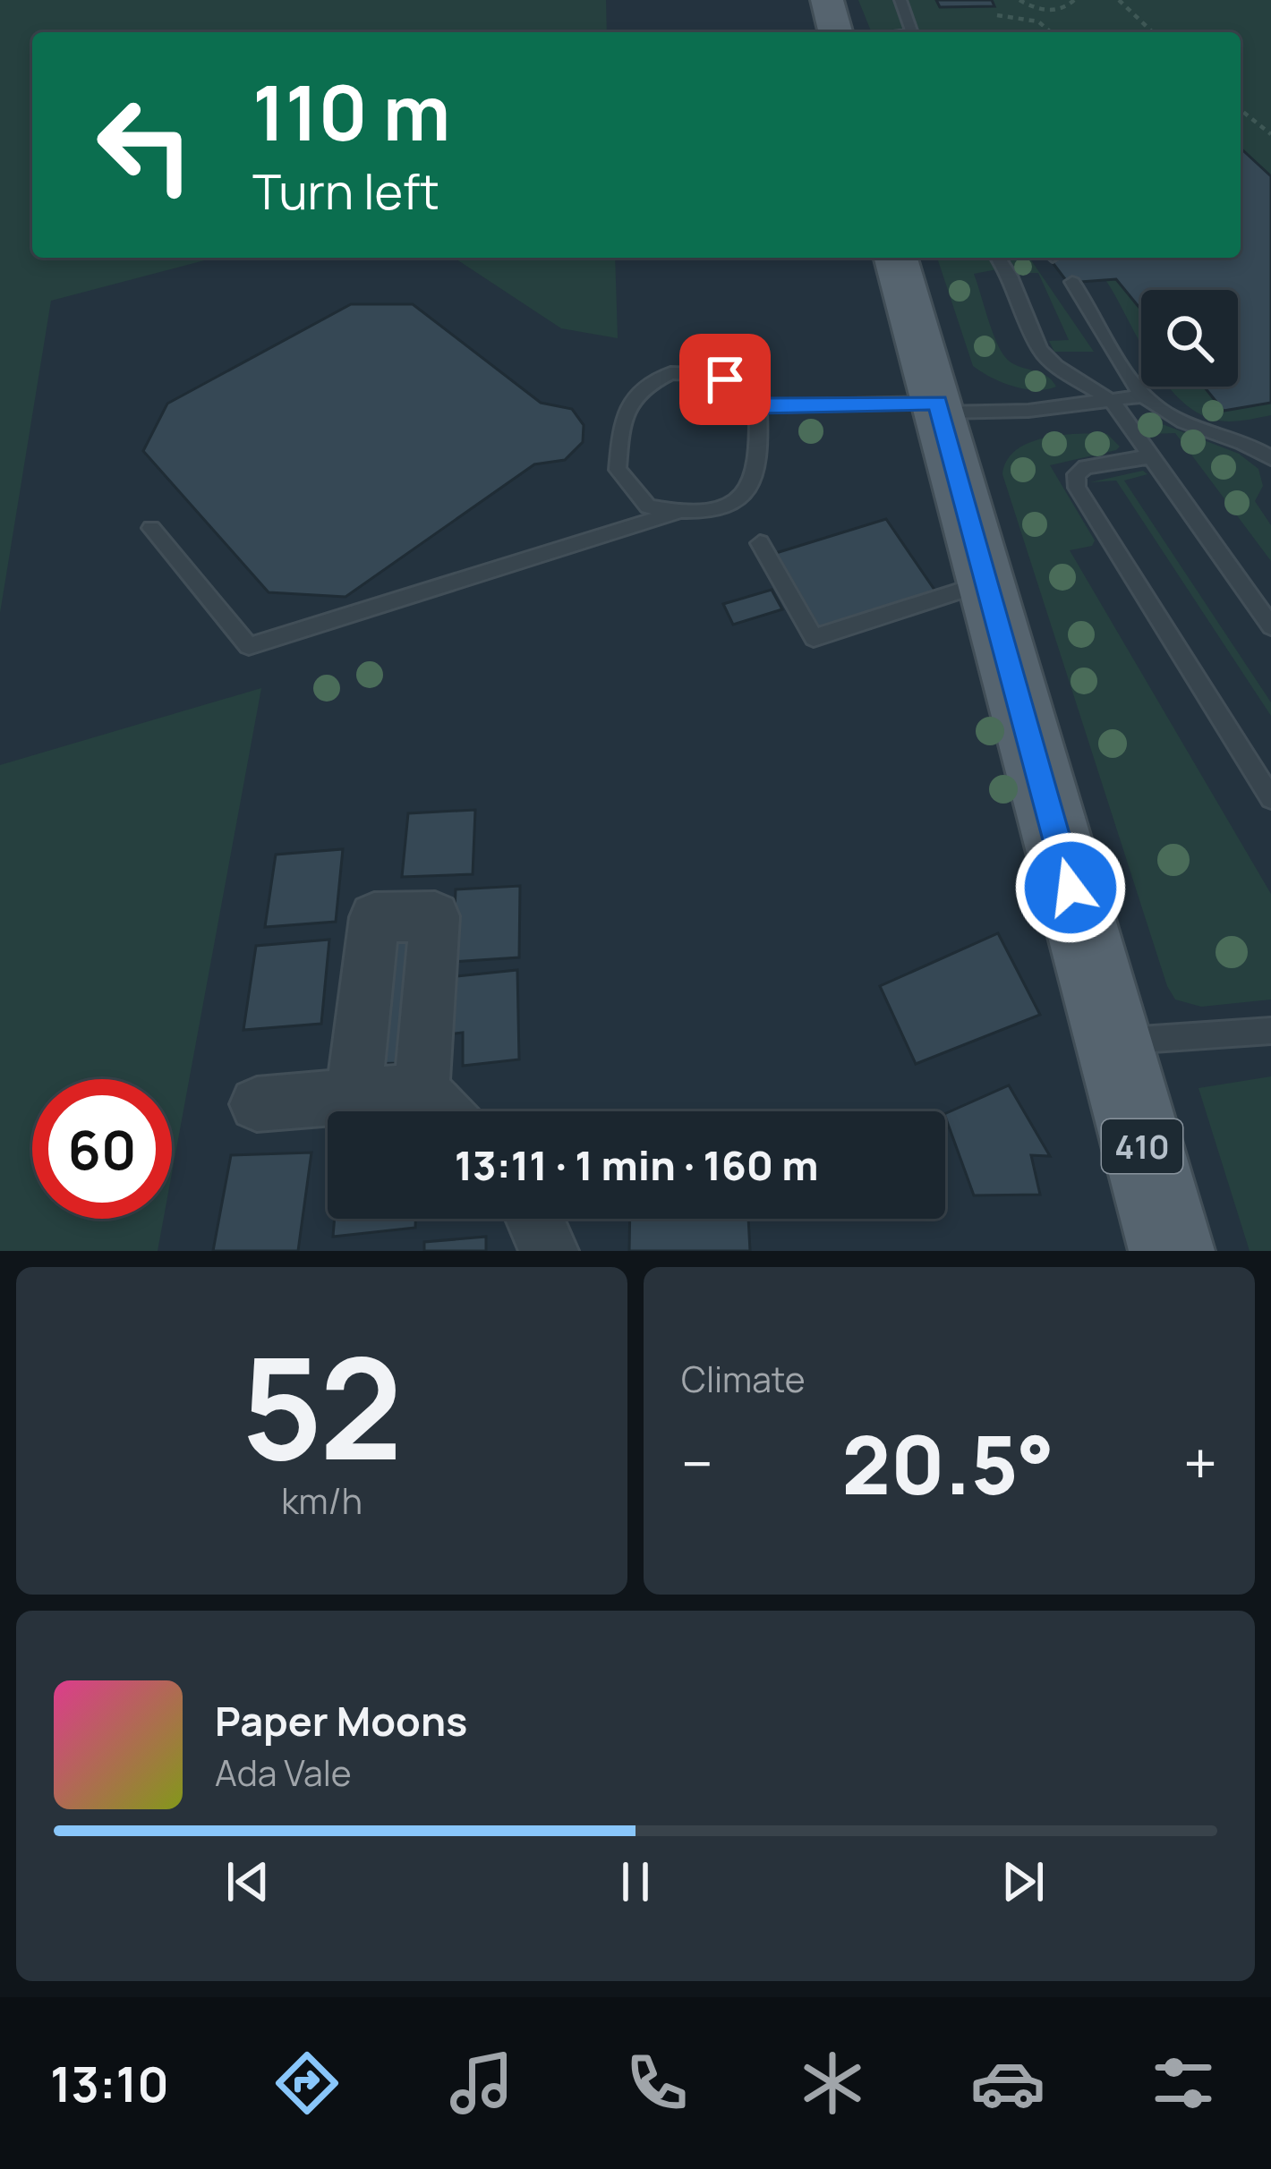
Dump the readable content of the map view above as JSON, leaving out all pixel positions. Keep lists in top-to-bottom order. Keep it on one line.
{"streets":{"main road":["410"]},"page":{"turn":["110 m","Turn left"],"limit":"60","trip":"13:11 · 1 min · 160 m","tile":[["52","km/h"],"Climate"],"heat":["−","20.5°","+"],"song":["Paper Moons","Ada Vale"],"tabs":"13:10"}}
